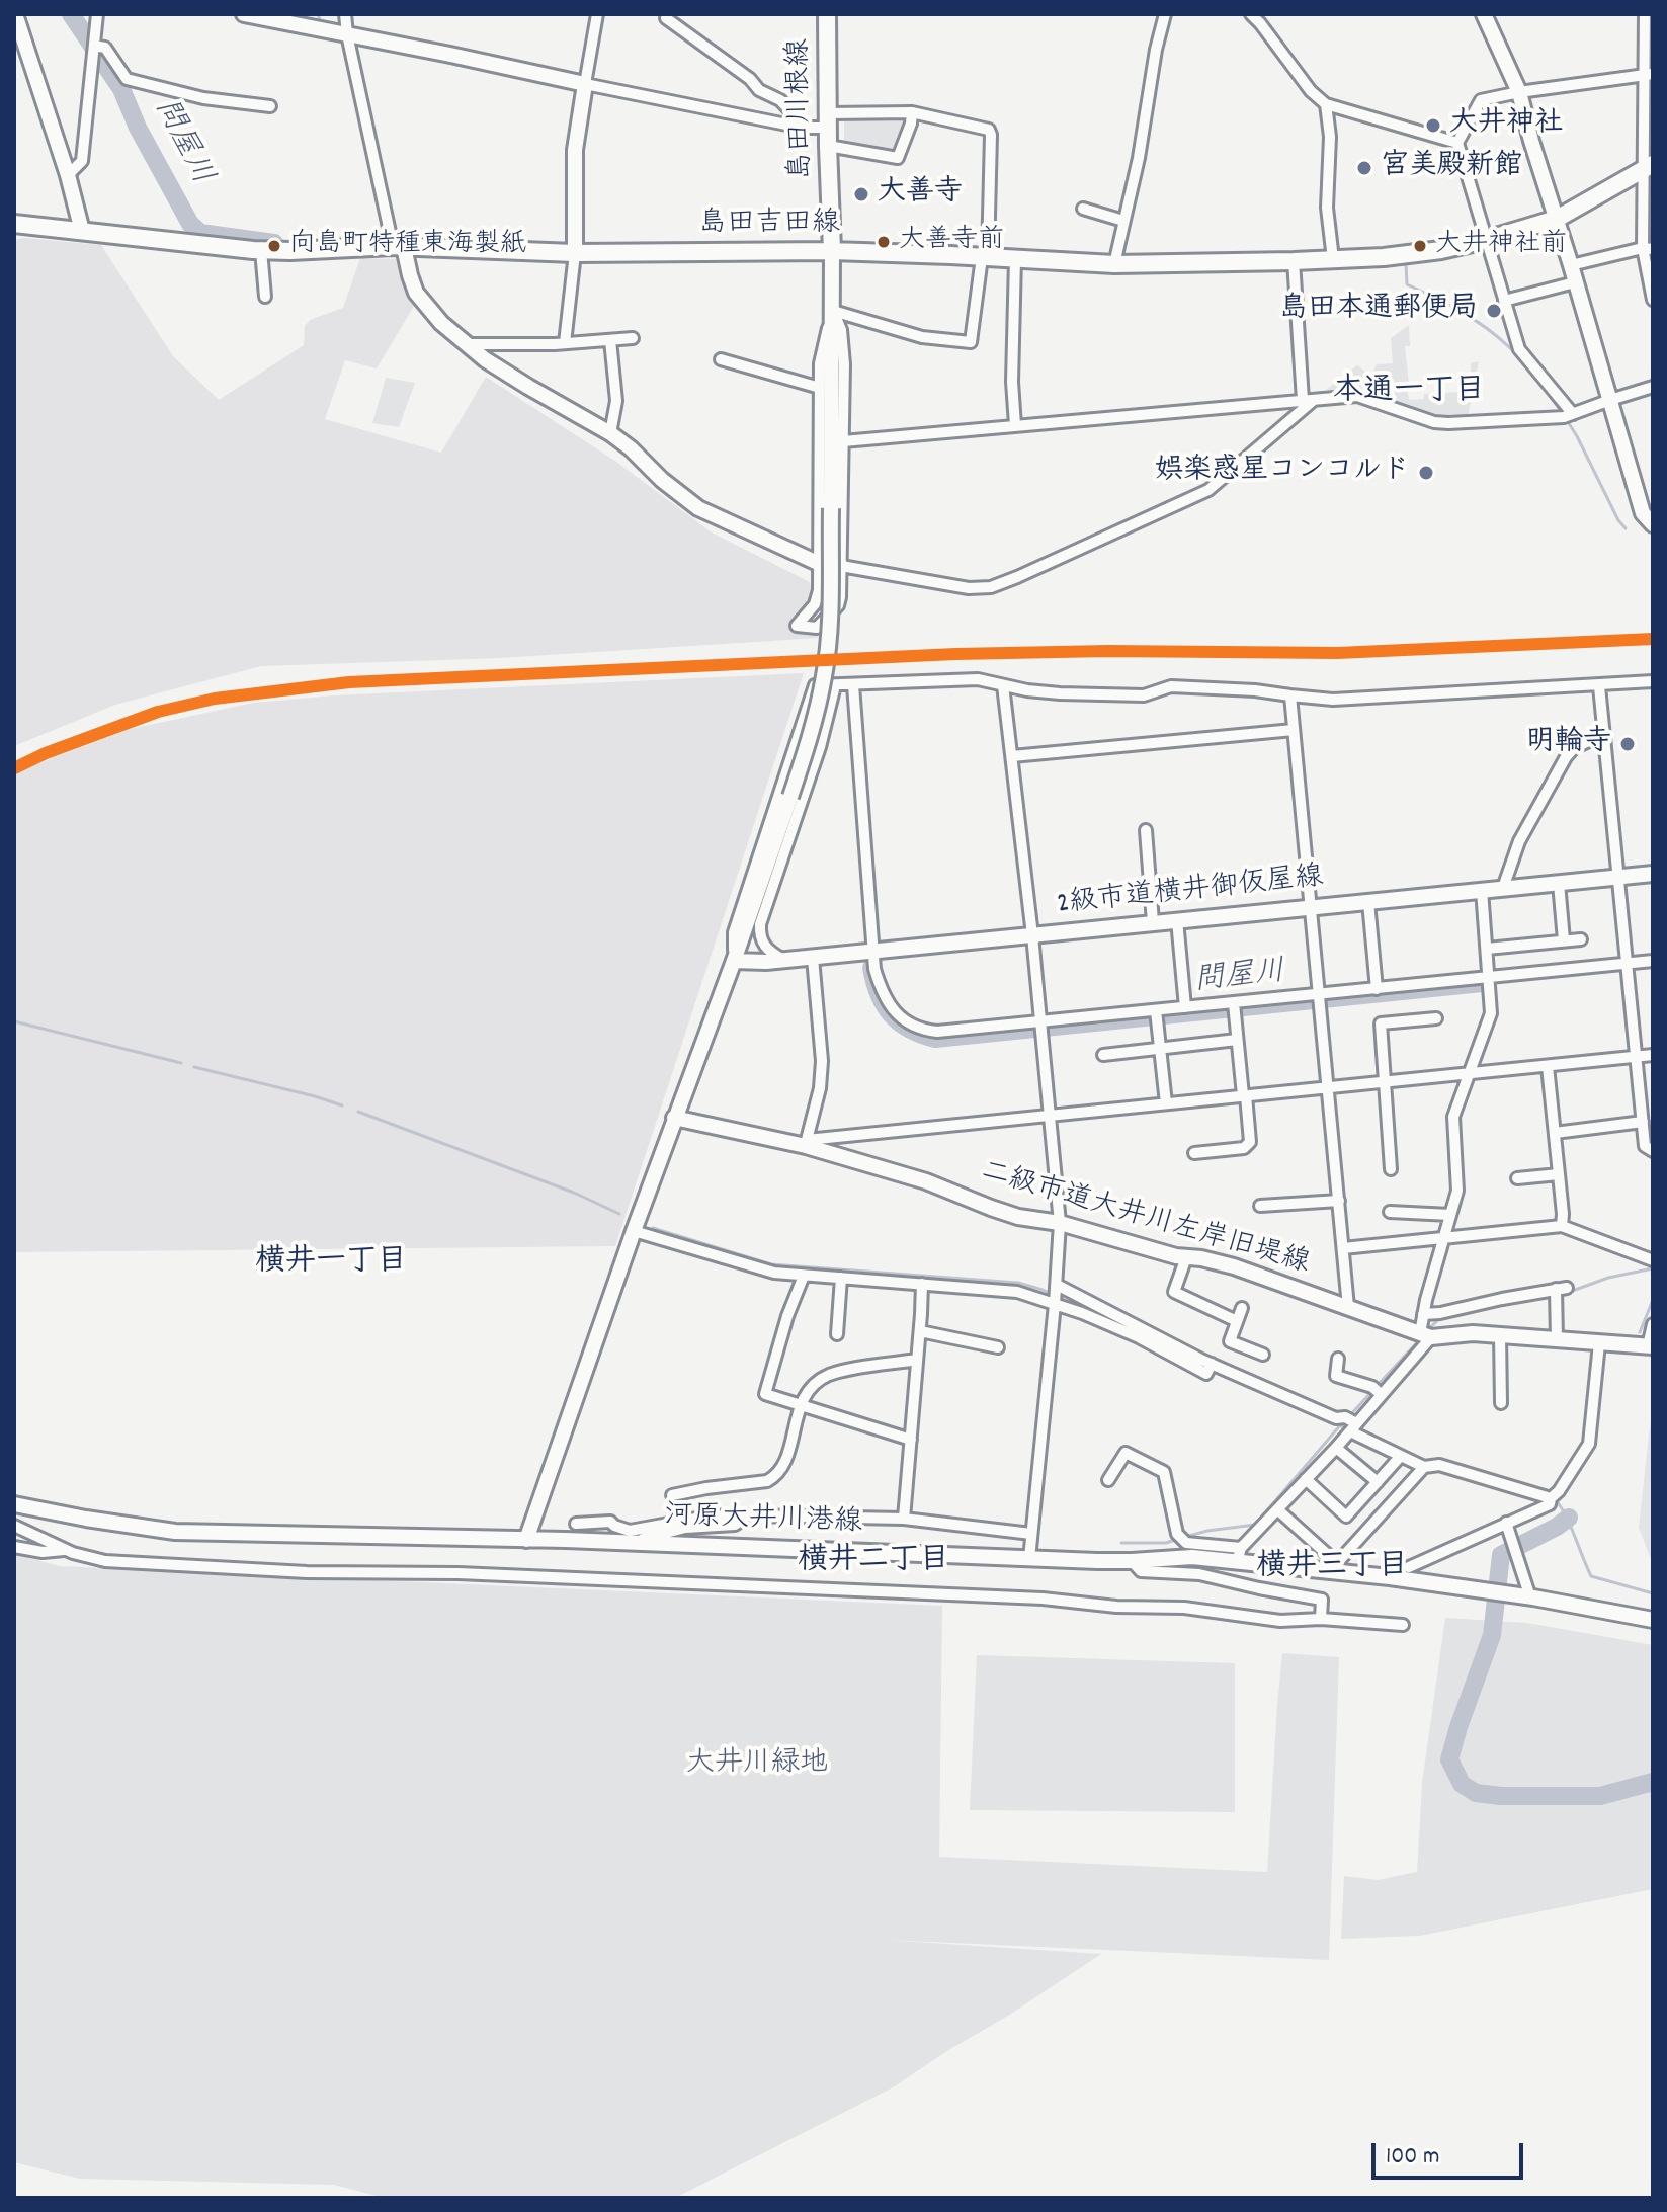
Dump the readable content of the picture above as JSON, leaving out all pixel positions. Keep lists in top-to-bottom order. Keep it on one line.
{"streets":{"main road":["島田川根線","島田吉田線"],"street":["2級市道横井御仮屋線","二級市道大井川左岸旧堤線","河原大井川港線"]},"crossings":[["島田川根線","島田吉田線"]],"districts":["本通一丁目","横井一丁目","横井二丁目","横井三丁目"],"water":["問屋川"],"parks":["大井川緑地"],"places":["大井神社","宮美殿新館","大善寺","大善寺前","向島町特種東海製紙","大井神社前","島田本通郵便局","娯楽惑星コンコルド","明輪寺"],"scale_bar":"100 m"}
